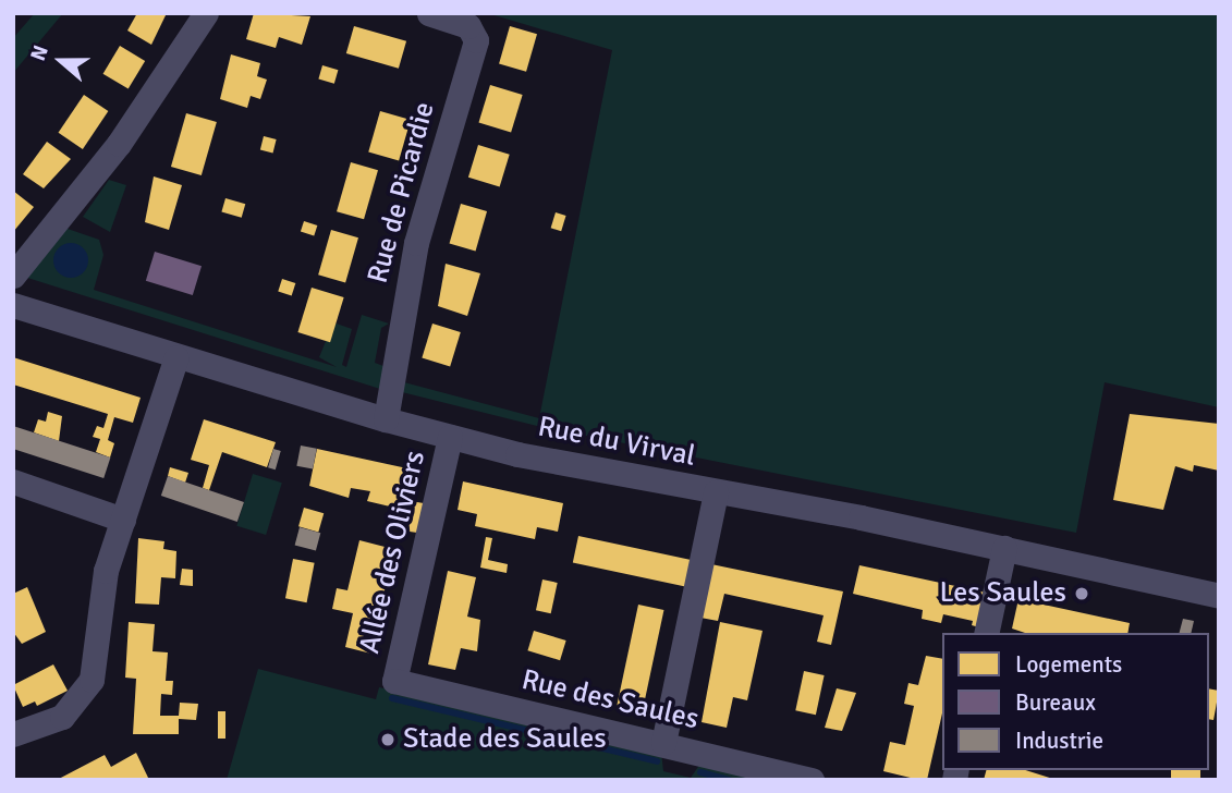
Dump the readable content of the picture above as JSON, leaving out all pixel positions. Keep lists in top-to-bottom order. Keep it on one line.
{"streets":{"street":["Rue de Picardie","Rue du Virval","Allée des Oliviers","Rue des Saules"]},"crossings":[["Rue de Picardie","Rue du Virval"],["Rue du Virval","Allée des Oliviers"],["Allée des Oliviers","Rue des Saules"]],"places":["Les Saules","Stade des Saules"],"legend":["Logements","Bureaux","Industrie"],"north":"left"}
